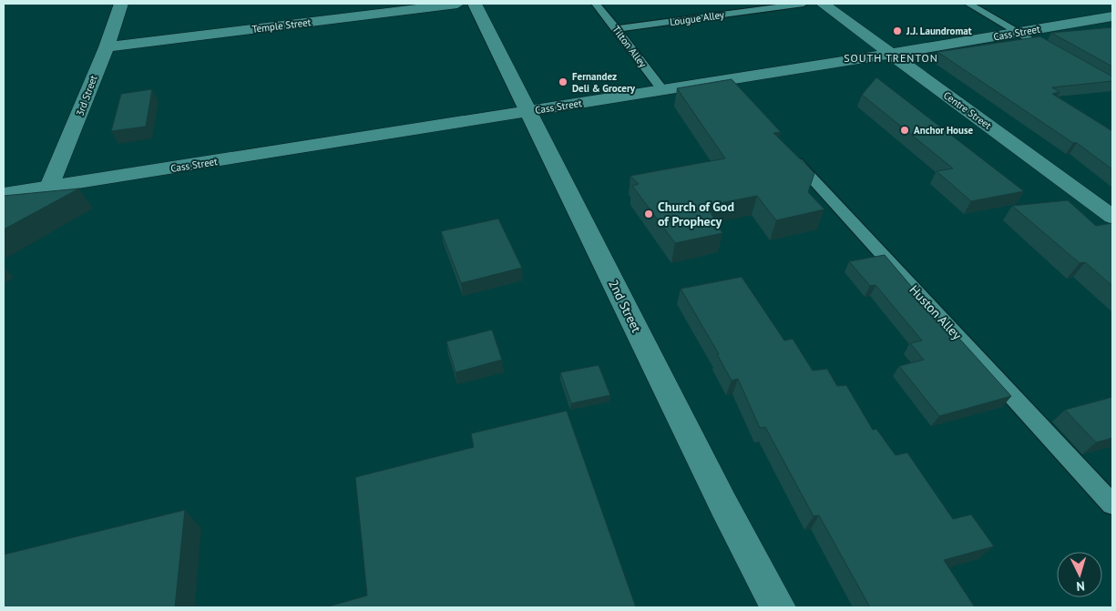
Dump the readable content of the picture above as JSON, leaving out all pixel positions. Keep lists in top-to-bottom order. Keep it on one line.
{"streets":{"street":["Temple Street","Cass Street","3rd Street","Centre Street","2nd Street"],"lane":["Lougue Alley","Tilton Alley","Huston Alley"]},"crossings":[["Lougue Alley","Tilton Alley"],["Temple Street","3rd Street"],["Cass Street","Tilton Alley"],["Cass Street","3rd Street"],["Cass Street","Centre Street"],["Cass Street","2nd Street"]],"districts":["SOUTH TRENTON"],"places":["J.J. Laundromat","Fernandez Deli & Grocery","Anchor House","Church of God of Prophecy"],"north":"bottom"}
